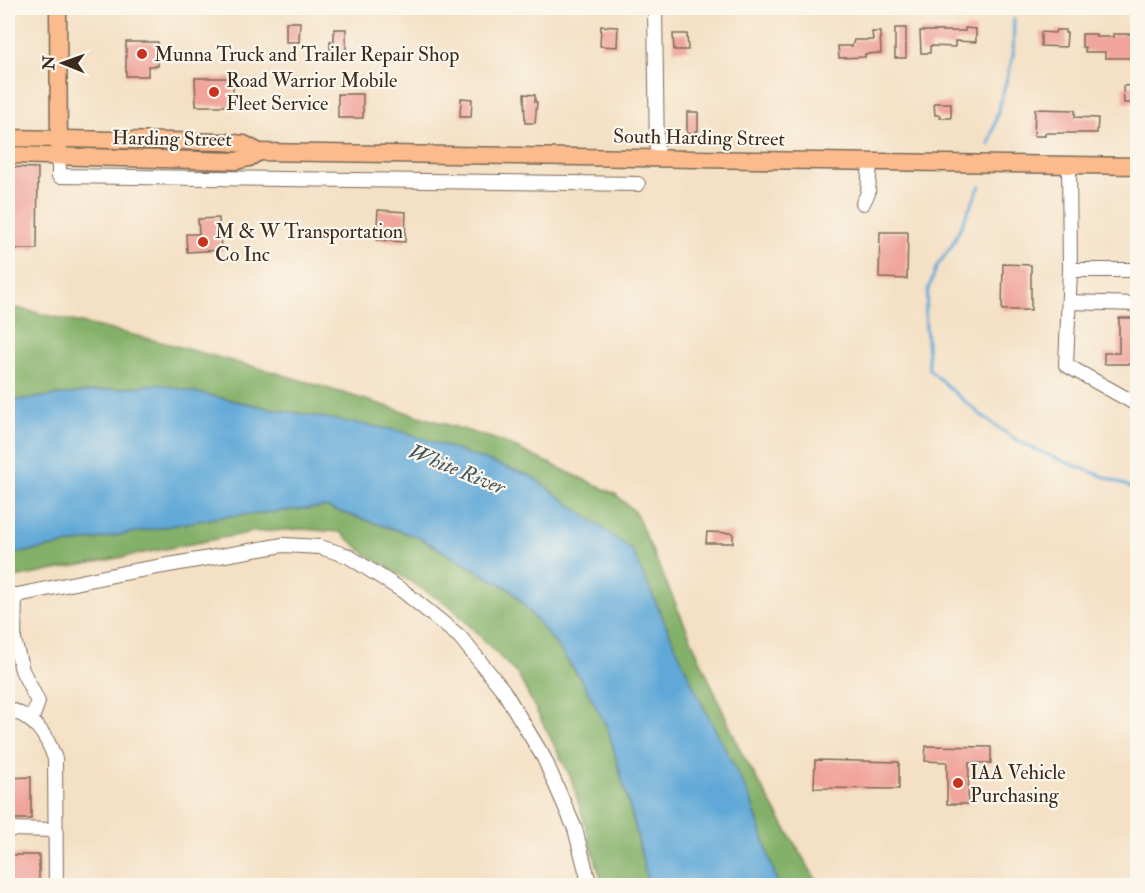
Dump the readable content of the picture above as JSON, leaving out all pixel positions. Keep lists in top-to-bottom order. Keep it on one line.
{"streets":{"main road":["South Harding Street","Harding Street"]},"crossings":[["South Harding Street","Harding Street"]],"water":["White River"],"places":["Munna Truck and Trailer Repair Shop","Road Warrior Mobile Fleet Service","M & W Transportation Co Inc","IAA Vehicle Purchasing"],"north":"left"}
